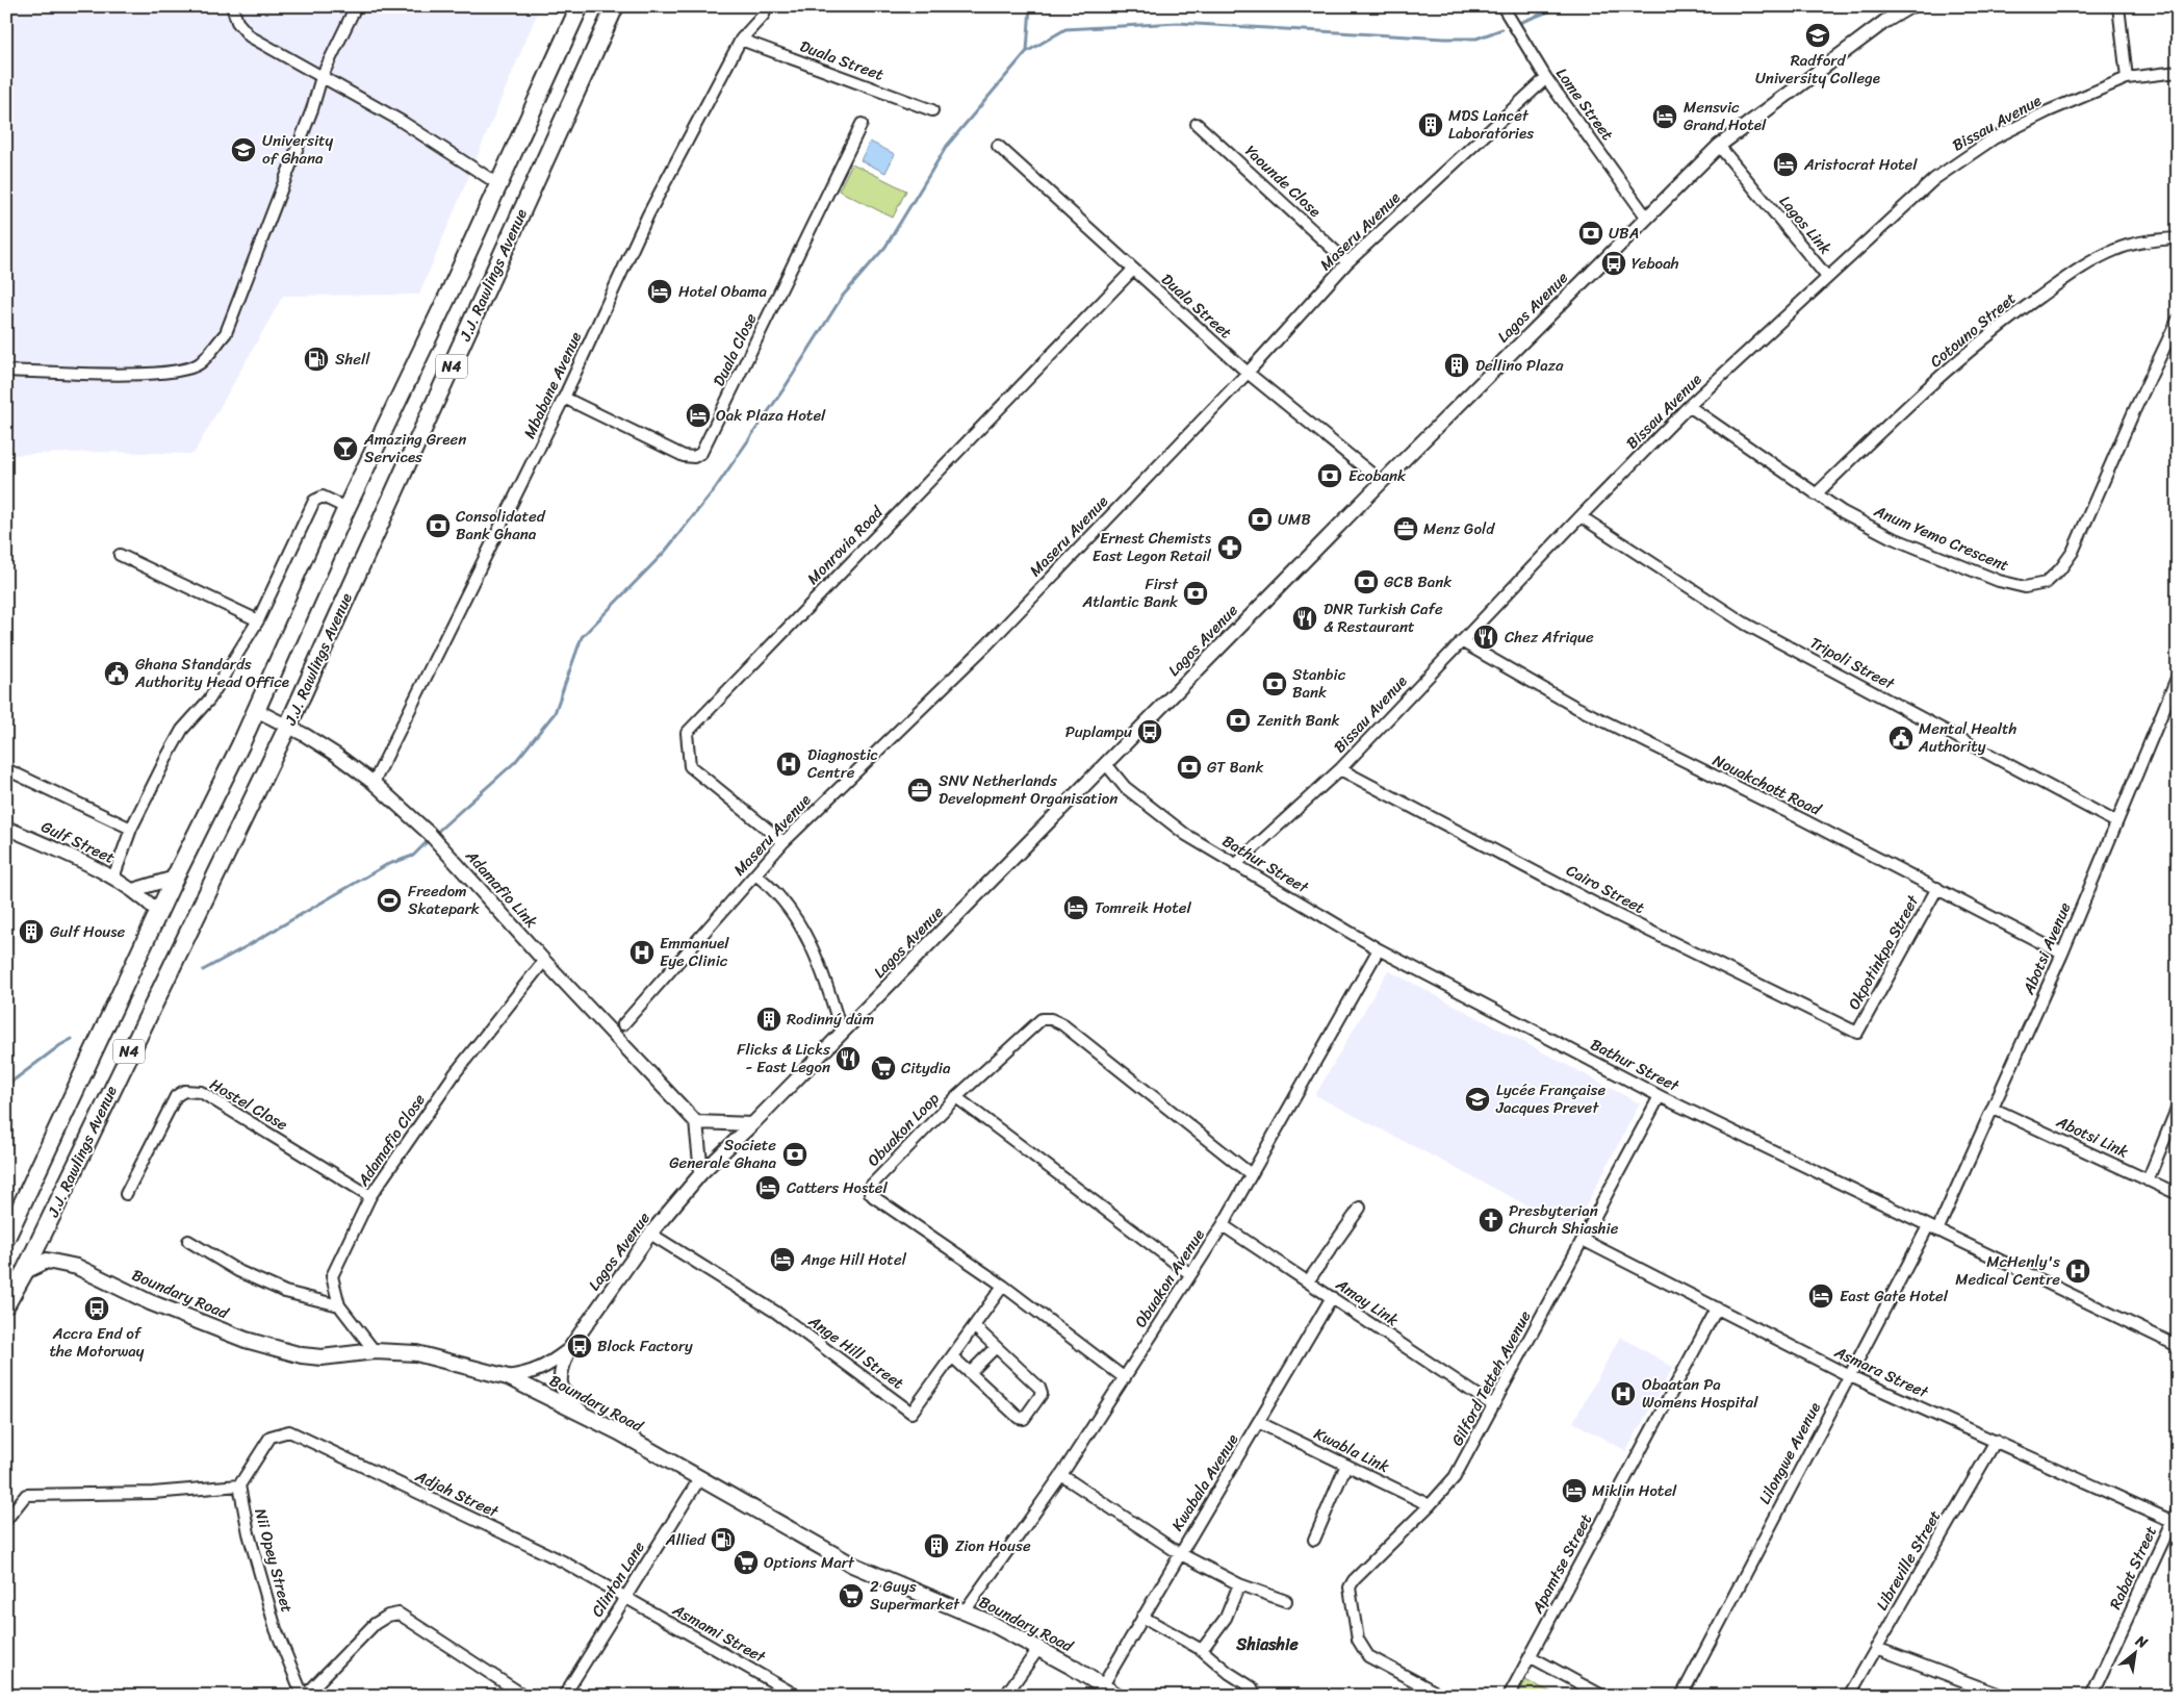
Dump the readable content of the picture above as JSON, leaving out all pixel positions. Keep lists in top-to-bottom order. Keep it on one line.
{"streets":{"highway":["J.J. Rawlings Avenue","N4"],"main road":["Boundary Road"],"street":["Duala Street","Lome Street","Bissau Avenue","Yaounde Close","Lagos Link","Maseru Avenue","Lagos Avenue","Cotouno Street","Duala Close","Mbabane Avenue","Anum Yemo Crescent","Monrovia Road","Tripoli Street","Nouakchott Road","Gulf Street","Bathur Street","Adamafio Link","Cairo Street","Abotsi Avenue","Okpotinkpa Street","Hostel Close","Obuakon Loop","Abotsi Link","Adamafio Close","Obuakon Avenue","Amay Link","Ange Hill Street","Asmara Street","Gilford Tetteh Avenue","Kwabla Link","Lilongwe Avenue","Kwabala Avenue","Adjah Street","Nii Opey Street","Libreville Street","Apamtse Street","Rabat Street","Clinton Lane","Asmami Street"]},"crossings":[["Duala Street","Maseru Avenue"],["Duala Street","Lagos Avenue"],["Duala Street","Mbabane Avenue"],["Duala Street","Monrovia Road"],["Lome Street","Maseru Avenue"],["Lome Street","Lagos Avenue"],["Bissau Avenue","Lagos Link"],["Bissau Avenue","Anum Yemo Crescent"],["Bissau Avenue","Tripoli Street"],["Bissau Avenue","Nouakchott Road"],["Bissau Avenue","Bathur Street"],["Bissau Avenue","Cairo Street"],["Yaounde Close","Maseru Avenue"],["Lagos Link","Lagos Avenue"],["Maseru Avenue","Monrovia Road"],["J.J. Rawlings Avenue","Gulf Street"],["J.J. Rawlings Avenue","Adamafio Link"],["J.J. Rawlings Avenue","Boundary Road"],["Lagos Avenue","Bathur Street"],["Lagos Avenue","Boundary Road"],["Lagos Avenue","Ange Hill Street"],["Cotouno Street","Anum Yemo Crescent"],["Duala Close","Mbabane Avenue"],["Mbabane Avenue","Adamafio Link"],["Tripoli Street","Abotsi Avenue"],["Nouakchott Road","Abotsi Avenue"],["Nouakchott Road","Okpotinkpa Street"],["Bathur Street","Abotsi Avenue"],["Bathur Street","Obuakon Avenue"],["Bathur Street","Gilford Tetteh Avenue"],["Bathur Street","Lilongwe Avenue"],["Adamafio Link","Adamafio Close"],["Cairo Street","Okpotinkpa Street"],["Abotsi Avenue","Abotsi Link"],["Abotsi Avenue","Lilongwe Avenue"],["Hostel Close","Adamafio Close"],["Obuakon Loop","Obuakon Avenue"],["Obuakon Loop","Ange Hill Street"],["Adamafio Close","Boundary Road"],["Obuakon Avenue","Boundary Road"],["Obuakon Avenue","Amay Link"],["Boundary Road","Kwabala Avenue"],["Boundary Road","Clinton Lane"],["Amay Link","Gilford Tetteh Avenue"],["Amay Link","Kwabala Avenue"],["Asmara Street","Gilford Tetteh Avenue"],["Asmara Street","Lilongwe Avenue"],["Asmara Street","Libreville Street"],["Asmara Street","Apamtse Street"],["Asmara Street","Rabat Street"],["Gilford Tetteh Avenue","Kwabla Link"],["Kwabla Link","Kwabala Avenue"],["Adjah Street","Nii Opey Street"],["Adjah Street","Clinton Lane"],["Adjah Street","Asmami Street"],["Clinton Lane","Asmami Street"]],"districts":["Shiashie"],"places":{"school or university":["Radford University College","University of Ghana","Lycée Française Jacques Prevet"],"hotel":["Mensvic Grand Hotel","Aristocrat Hotel","Hotel Obama","Oak Plaza Hotel","Tomreik Hotel","Catters Hostel","Ange Hill Hotel","East Gate Hotel","Miklin Hotel"],"building":["MDS Lancet Laboratories","Dellino Plaza","Gulf House","Rodinný dům","Zion House"],"bank":["UBA","Ecobank","UMB","Consolidated Bank Ghana","GCB Bank","First Atlantic Bank","Stanbic Bank","Zenith Bank","GT Bank","Societe Generale Ghana"],"bus stop":["Yeboah","Puplampu","Accra End of the Motorway","Block Factory"],"fuel station":["Shell","Allied"],"bar":["Amazing Green Services"],"office":["Menz Gold","SNV Netherlands Development Organisation"],"pharmacy":["Ernest Chemists East Legon Retail"],"restaurant":["DNR Turkish Cafe & Restaurant","Chez Afrique","Flicks & Licks - East Legon"],"public building":["Ghana Standards Authority Head Office","Mental Health Authority"],"hospital":["Diagnostic Centre","Emmanuel Eye Clinic","McHenly's Medical Centre","Obaatan Pa Womens Hospital"],"sports":["Freedom Skatepark"],"supermarket":["Citydia","Options Mart","2 Guys Supermarket"],"church":["Presbyterian Church Shiashie"]},"north":"top right"}
